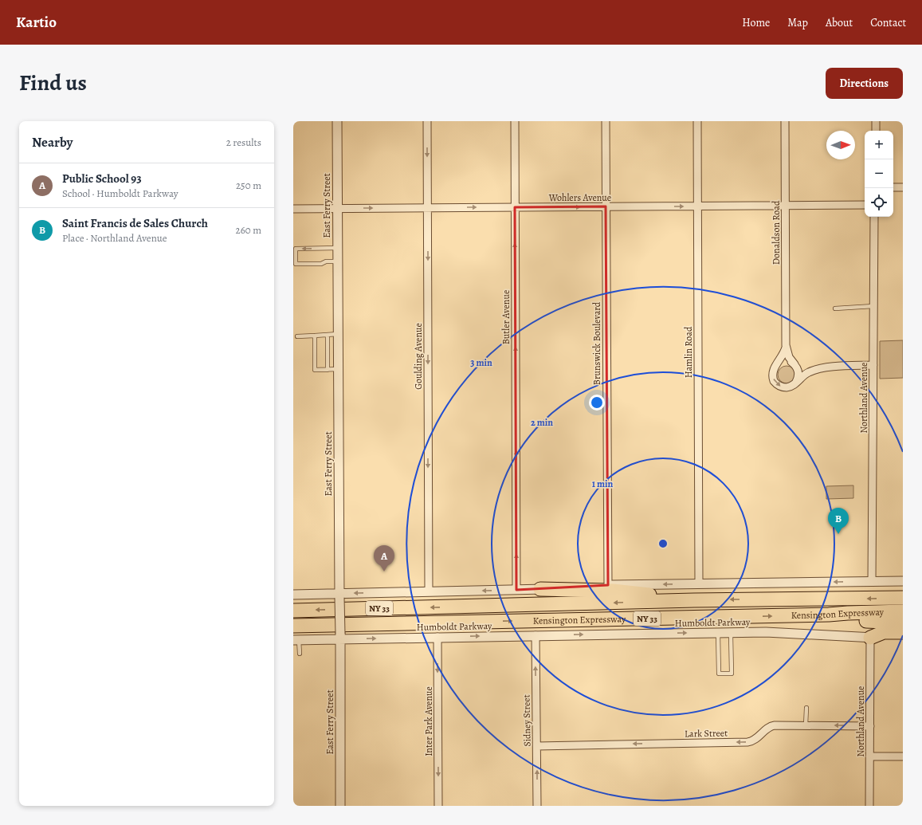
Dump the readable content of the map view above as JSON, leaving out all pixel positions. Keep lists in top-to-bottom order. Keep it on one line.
{"streets":{"highway":["NY 33","Kensington Expressway"],"street":["Wohlers Avenue","East Ferry Street","Donaldson Road","Butler Avenue","Brunswick Boulevard","Hamlin Road","Goulding Avenue","Northland Avenue","Humboldt Parkway","Sidney Street","Inter Park Avenue","Lark Street"]},"crossings":[["Wohlers Avenue","East Ferry Street"],["Wohlers Avenue","Donaldson Road"],["Wohlers Avenue","Butler Avenue"],["Wohlers Avenue","Brunswick Boulevard"],["Wohlers Avenue","Hamlin Road"],["Wohlers Avenue","Goulding Avenue"],["East Ferry Street","Humboldt Parkway"],["Northland Avenue","Humboldt Parkway"],["Northland Avenue","Lark Street"],["Humboldt Parkway","Sidney Street"],["Humboldt Parkway","Inter Park Avenue"],["Sidney Street","Lark Street"]],"one_way":["Wohlers Avenue","Butler Avenue","Goulding Avenue","Sidney Street","Inter Park Avenue","Lark Street"],"north":"right","page":{"header":"Kartio","nav":["Home","Map","About","Contact"],"title":"Find us","buttons":"Directions","heading":["Nearby","2 results"],"map_buttons":["+","−"],"list":[{"mark":"A","name":"Public School 93","note":"School · Humboldt Parkway","value":"250 m"},{"mark":"B","name":"Saint Francis de Sales Church","note":"Place · Northland Avenue","value":"260 m"}],"pins":["B","A"]},"rings":["3 min","2 min","1 min"]}
